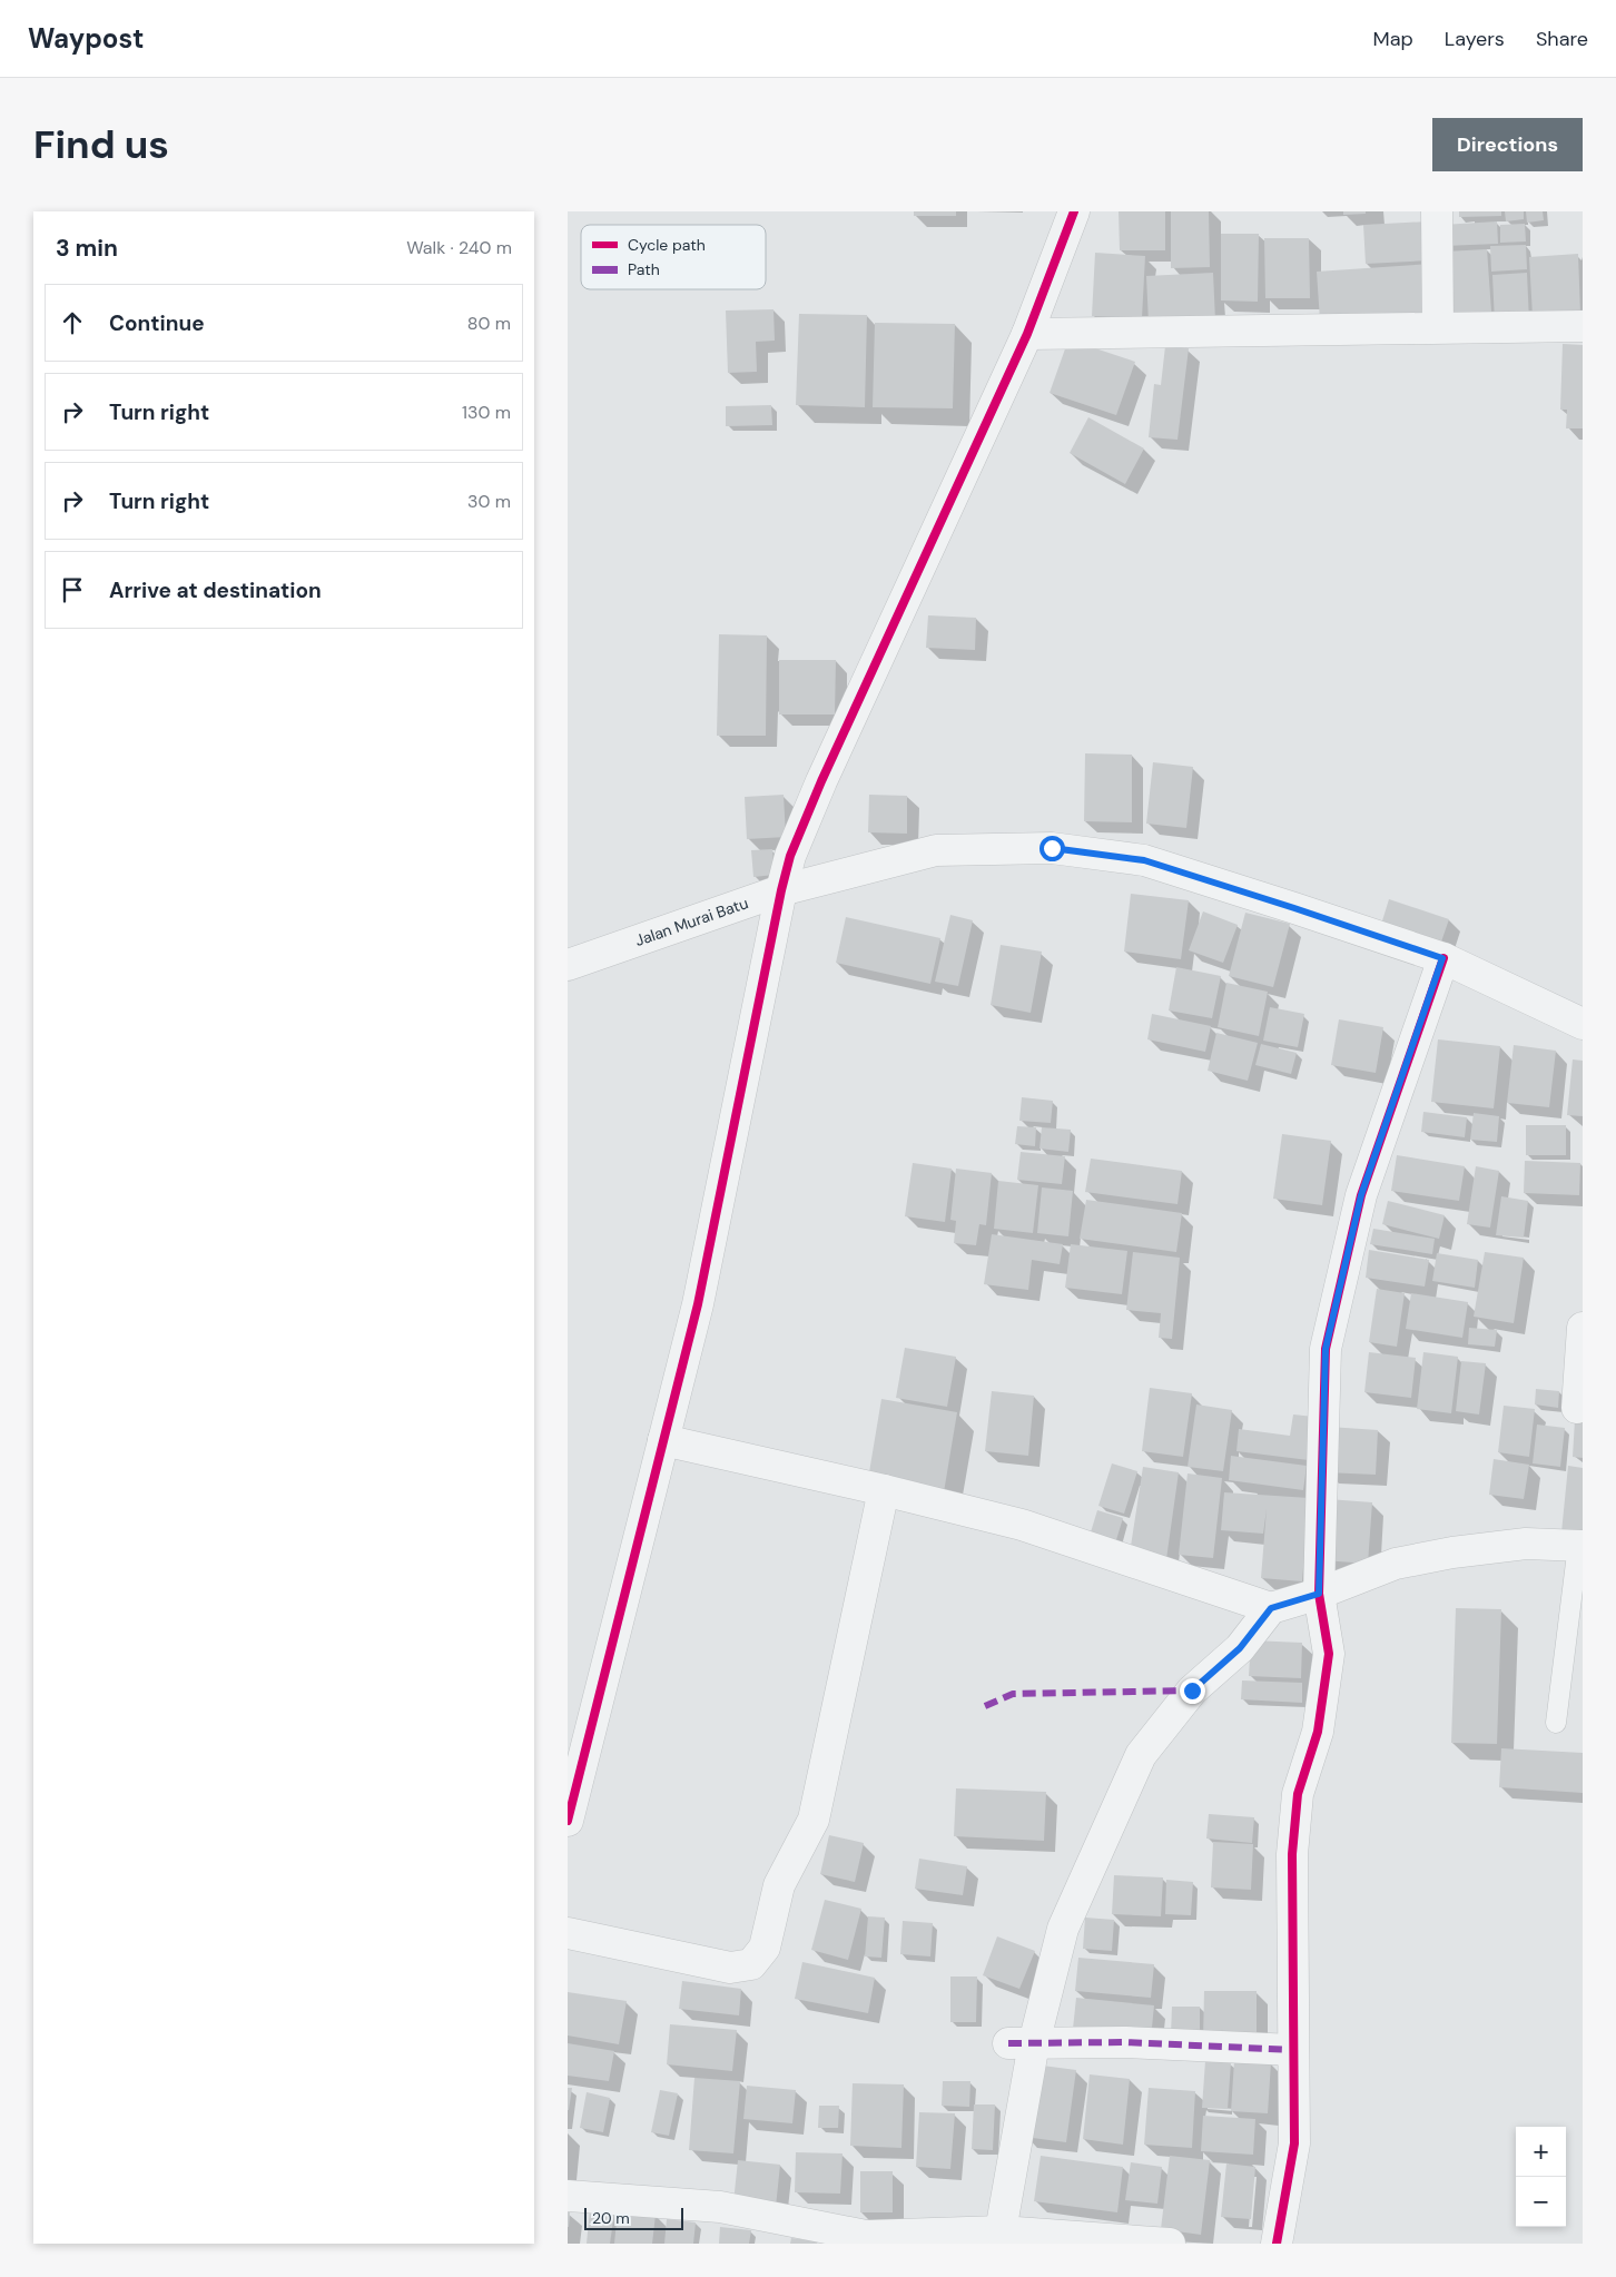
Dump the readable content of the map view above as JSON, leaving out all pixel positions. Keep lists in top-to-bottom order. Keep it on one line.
{"streets":{"street":["Jalan Murai Batu"]},"legend":["Cycle path","Path"],"scale_bar":"20 m","page":{"header":"Waypost","nav":["Map","Layers","Share"],"buttons":"Directions","title":"Find us","heading":["3 min","Walk · 240 m"],"list":[["Continue","80 m"],["Turn right","130 m"],["Turn right","30 m"],"Arrive at destination"],"map_buttons":["+","−"],"scale":"20 m"}}
